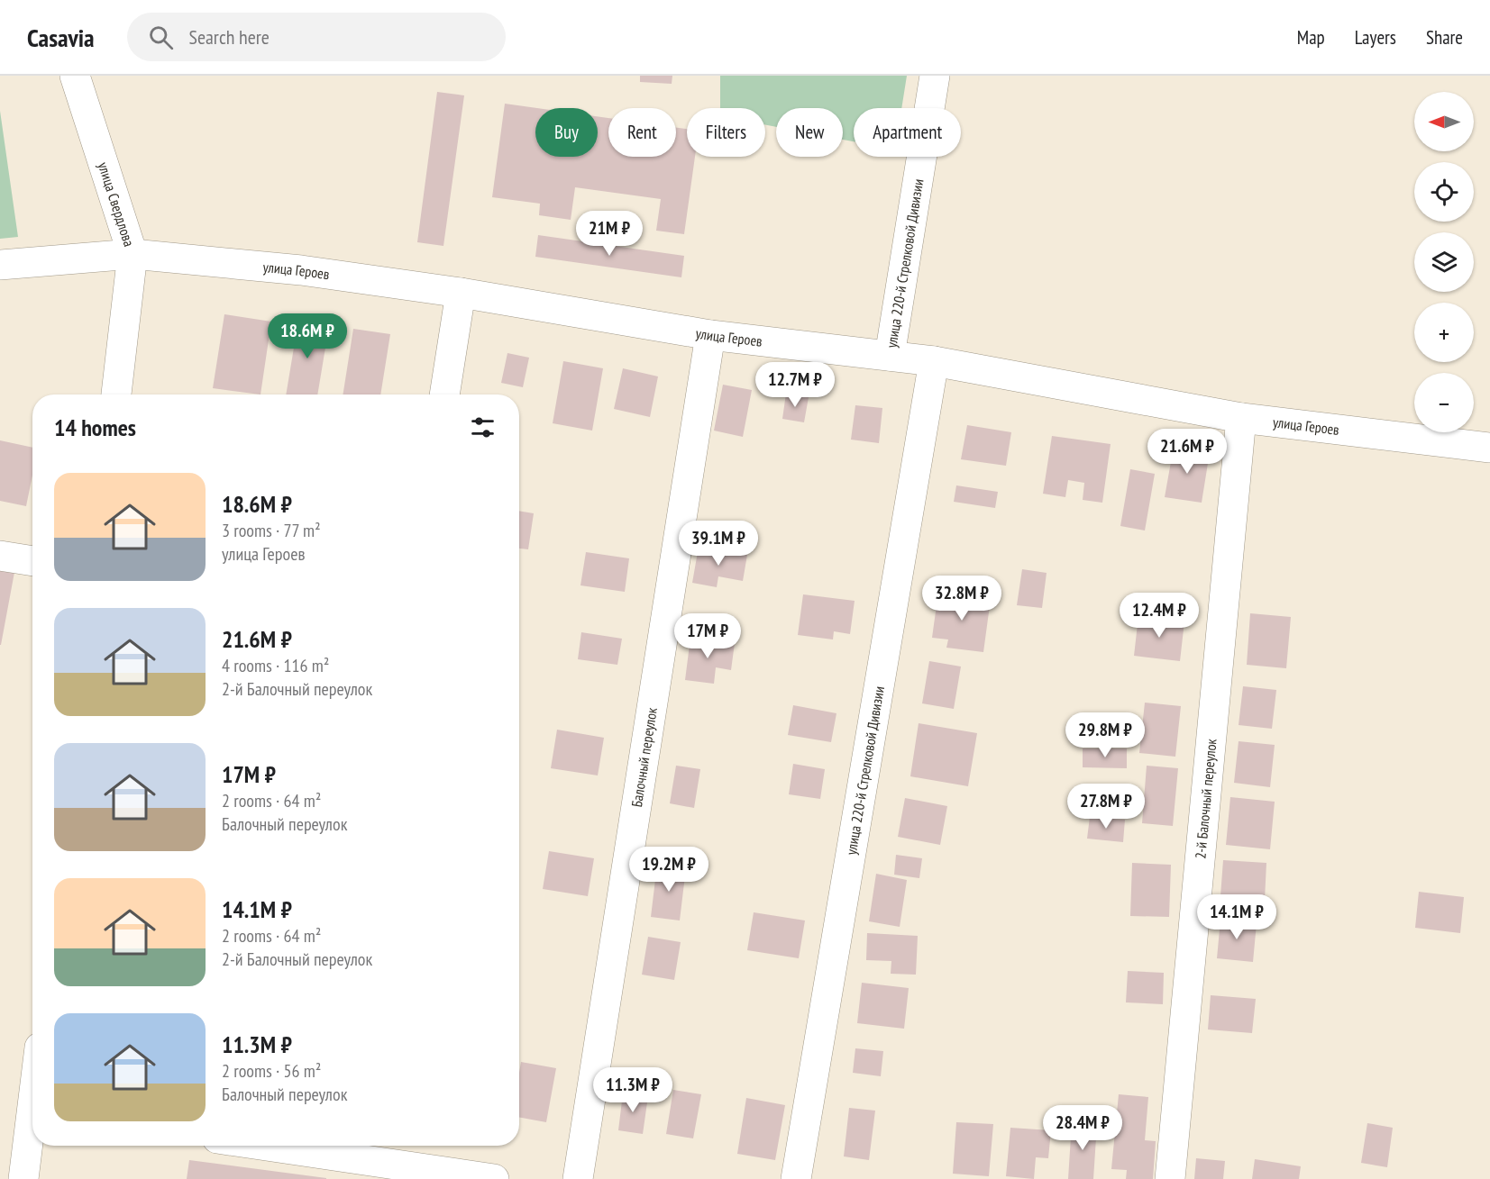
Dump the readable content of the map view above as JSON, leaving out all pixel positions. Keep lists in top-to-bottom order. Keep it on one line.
{"streets":{"street":["улица Свердлова","улица 220-й Стрелковой Дивизии","улица Героев","Балочный переулок","2-й Балочный переулок"]},"crossings":[["улица Свердлова","улица Героев"],["улица 220-й Стрелковой Дивизии","улица Героев"],["улица Героев","Балочный переулок"],["улица Героев","2-й Балочный переулок"]],"north":"left","page":{"header":"Casavia","search":"Search here","nav":["Map","Layers","Share"],"map_buttons":["+","−"],"chip":["Buy","Rent","Filters","New","Apartment"],"price":["21M ₽","18.6M ₽","12.7M ₽","21.6M ₽","39.1M ₽","32.8M ₽","12.4M ₽","17M ₽","29.8M ₽","27.8M ₽","19.2M ₽","14.1M ₽","11.3M ₽","28.4M ₽"],"heading":"14 homes","list":[{"name":"18.6M ₽","note":"3 rooms · 77 m² · улица Героев"},{"name":"21.6M ₽","note":"4 rooms · 116 m² · 2-й Балочный переулок"},{"name":"17M ₽","note":"2 rooms · 64 m² · Балочный переулок"},{"name":"14.1M ₽","note":"2 rooms · 64 m² · 2-й Балочный переулок"},{"name":"11.3M ₽","note":"2 rooms · 56 m² · Балочный переулок"}]}}
